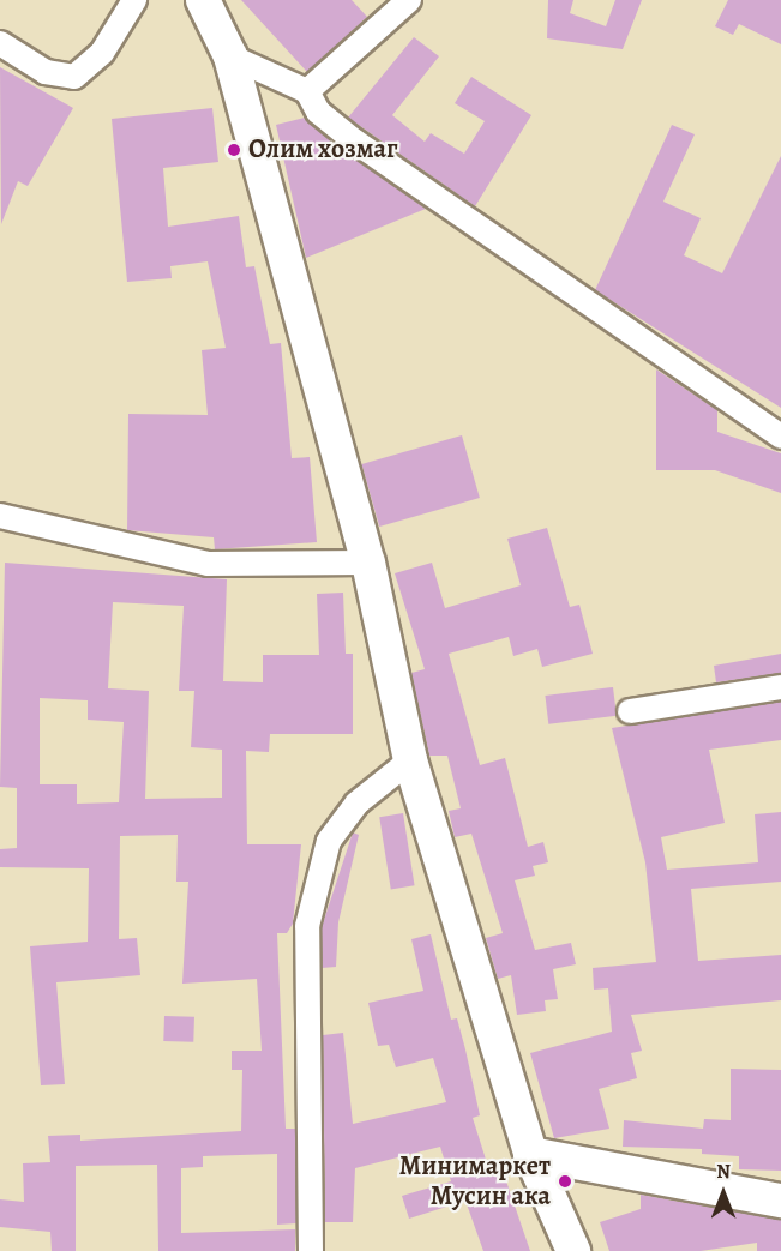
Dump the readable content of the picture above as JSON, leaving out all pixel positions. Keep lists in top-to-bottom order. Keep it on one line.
{"places":["Олим хозмаг","Минимаркет Мусин ака"],"north":"top"}
